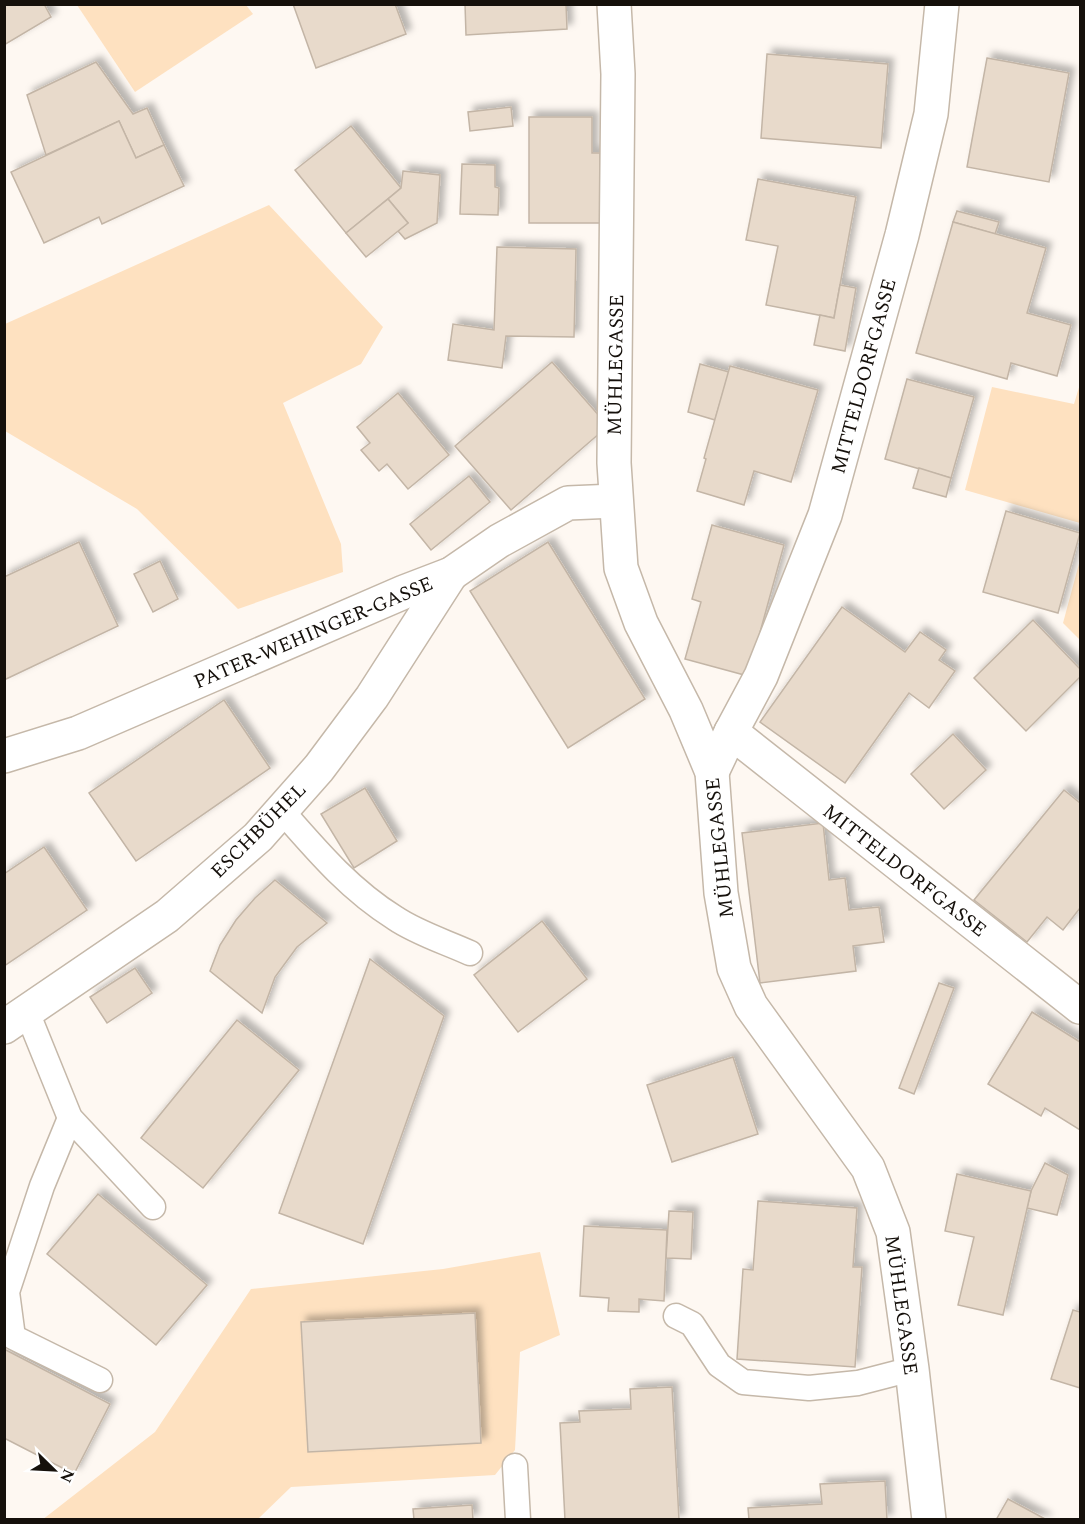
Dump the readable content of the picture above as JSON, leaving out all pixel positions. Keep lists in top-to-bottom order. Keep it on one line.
{"streets":{"street":["MÜHLEGASSE","MITTELDORFGASSE","PATER-WEHINGER-GASSE","ESCHBÜHEL"]},"crossings":[["MÜHLEGASSE","MITTELDORFGASSE"],["MÜHLEGASSE","PATER-WEHINGER-GASSE"],["PATER-WEHINGER-GASSE","ESCHBÜHEL"]],"north":"bottom right"}
